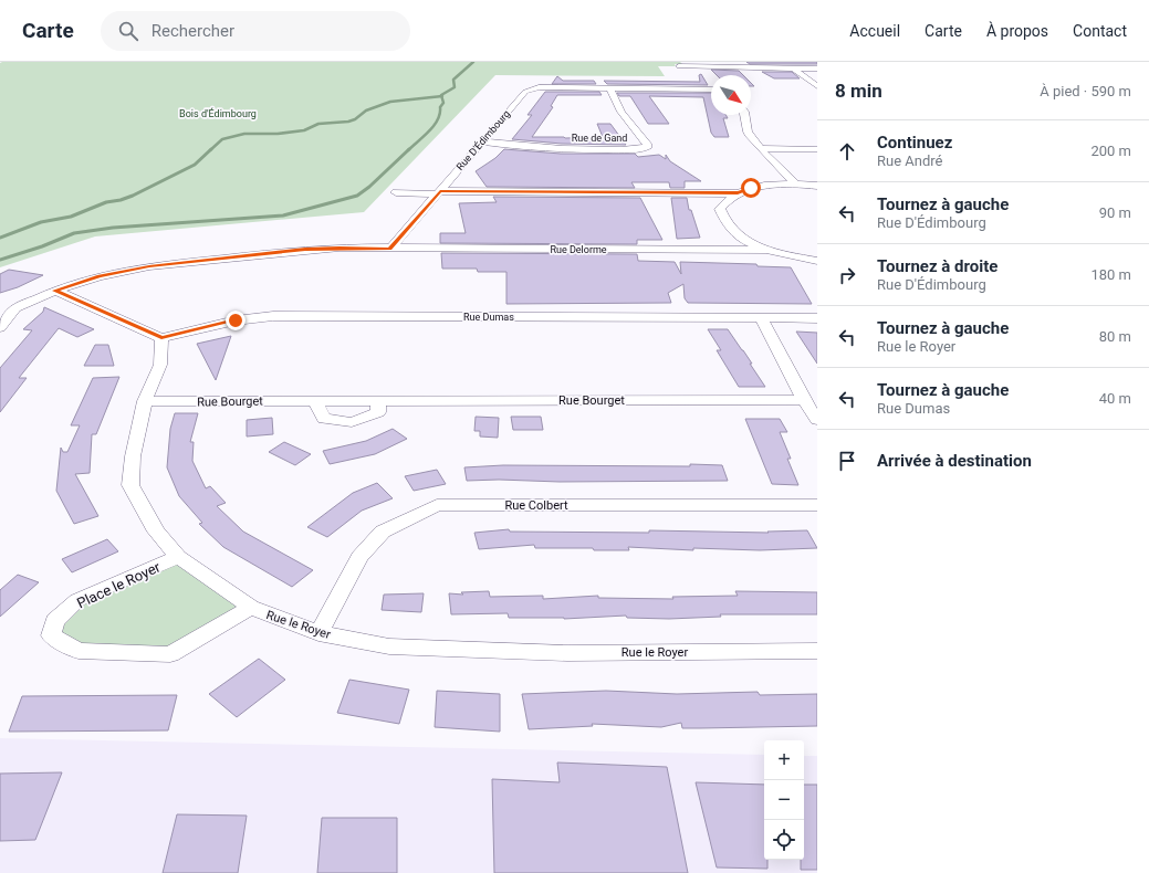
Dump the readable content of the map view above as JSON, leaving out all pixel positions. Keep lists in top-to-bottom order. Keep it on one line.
{"streets":{"street":["Rue de Gand","Rue D'Édimbourg","Rue Delorme","Rue Dumas","Rue Bourget","Rue Colbert","Place le Royer","Rue le Royer"]},"crossings":[["Rue de Gand","Rue D'Édimbourg"],["Rue D'Édimbourg","Rue Delorme"],["Rue Dumas","Rue le Royer"],["Rue Bourget","Rue le Royer"],["Rue Colbert","Rue le Royer"],["Place le Royer","Rue le Royer"]],"parks":["Bois d'Édimbourg"],"north":"bottom right","page":{"header":"Carte","search":"Rechercher","nav":["Accueil","Carte","À propos","Contact"],"heading":["8 min","À pied · 590 m"],"list":[["Continuez","Rue André","200 m"],["Tournez à gauche","Rue D'Édimbourg","90 m"],["Tournez à droite","Rue D'Édimbourg","180 m"],["Tournez à gauche","Rue le Royer","80 m"],["Tournez à gauche","Rue Dumas","40 m"],"Arrivée à destination"],"map_buttons":["+","−"]}}
